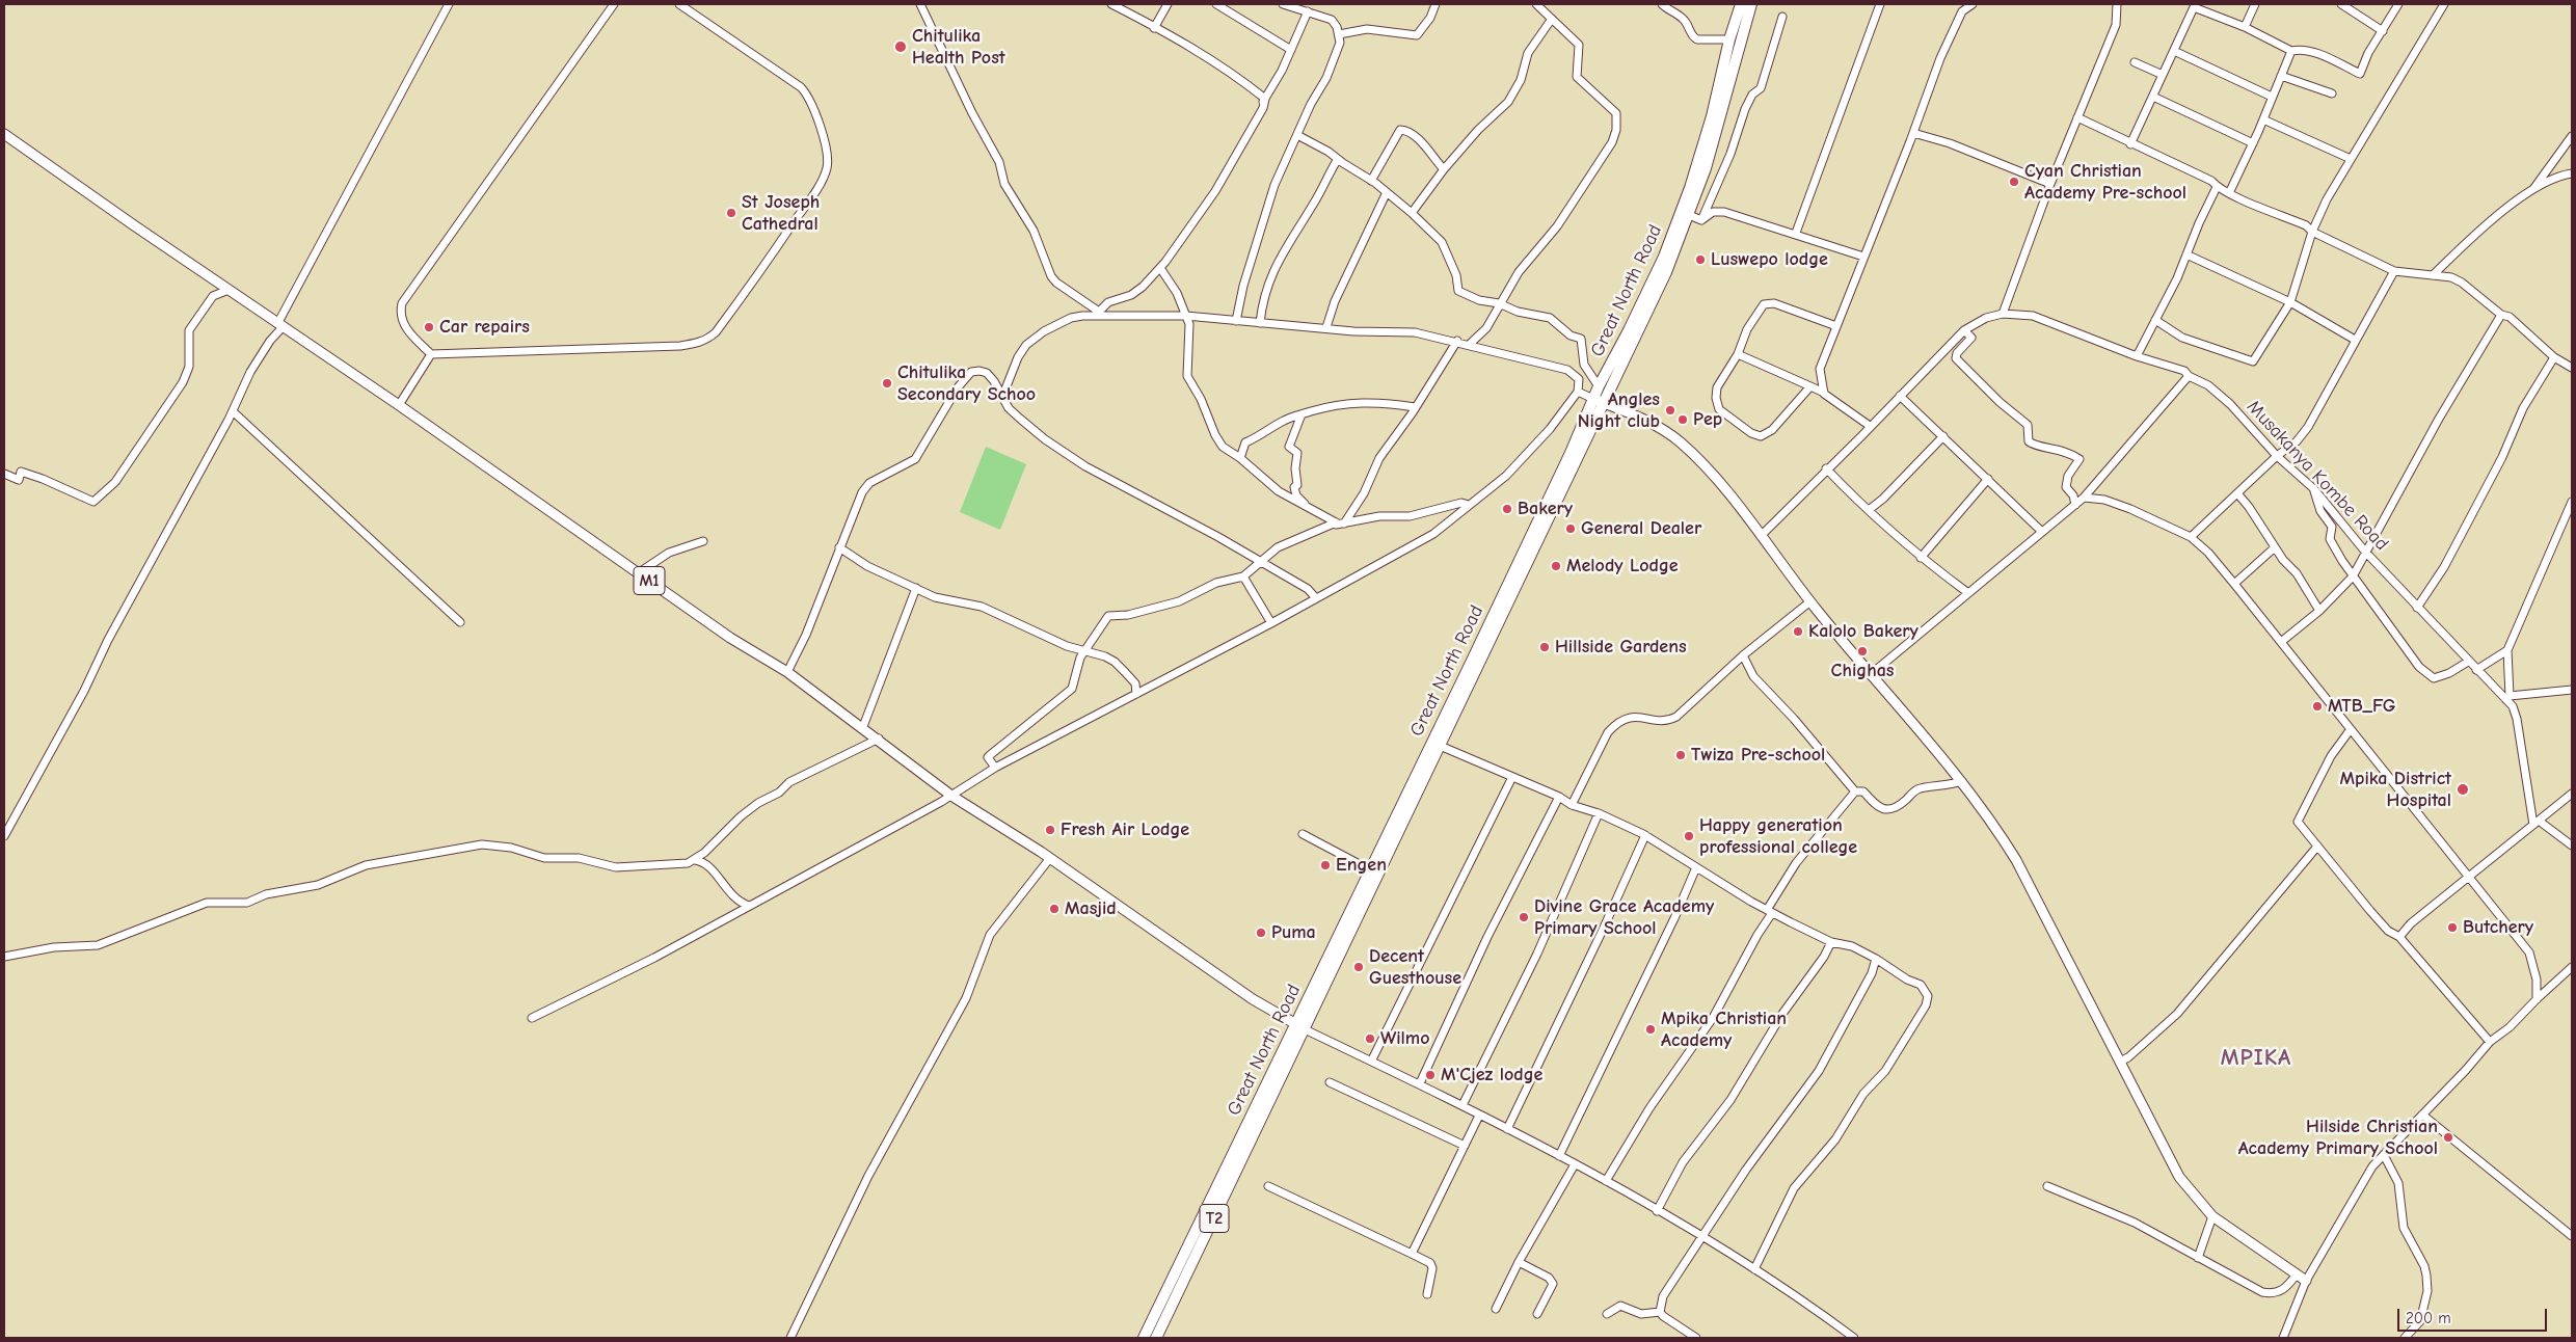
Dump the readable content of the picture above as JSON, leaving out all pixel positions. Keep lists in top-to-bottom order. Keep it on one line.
{"streets":{"highway":["Great North Road","T2"],"main road":["M1"],"street":["Musakanya Kombe Road"]},"crossings":[["Great North Road","M1"]],"districts":["MPIKA"],"places":["Chitulika Health Post","Cyan Christian Academy Pre-school","St Joseph Cathedral","Luswepo lodge","Car repairs","Chitulika Secondary Schoo","Angles Night club","Pep","Bakery","General Dealer","Melody Lodge","Kalolo Bakery","Hillside Gardens","Chighas","MTB_FG","Twiza Pre-school","Mpika District Hospital","Fresh Air Lodge","Happy generation professional college","Engen","Masjid","Divine Grace Academy Primary School","Butchery","Puma","Decent Guesthouse","Mpika Christian Academy","Wilmo","M'Cjez lodge","Hilside Christian Academy Primary School"],"scale_bar":"200 m"}
